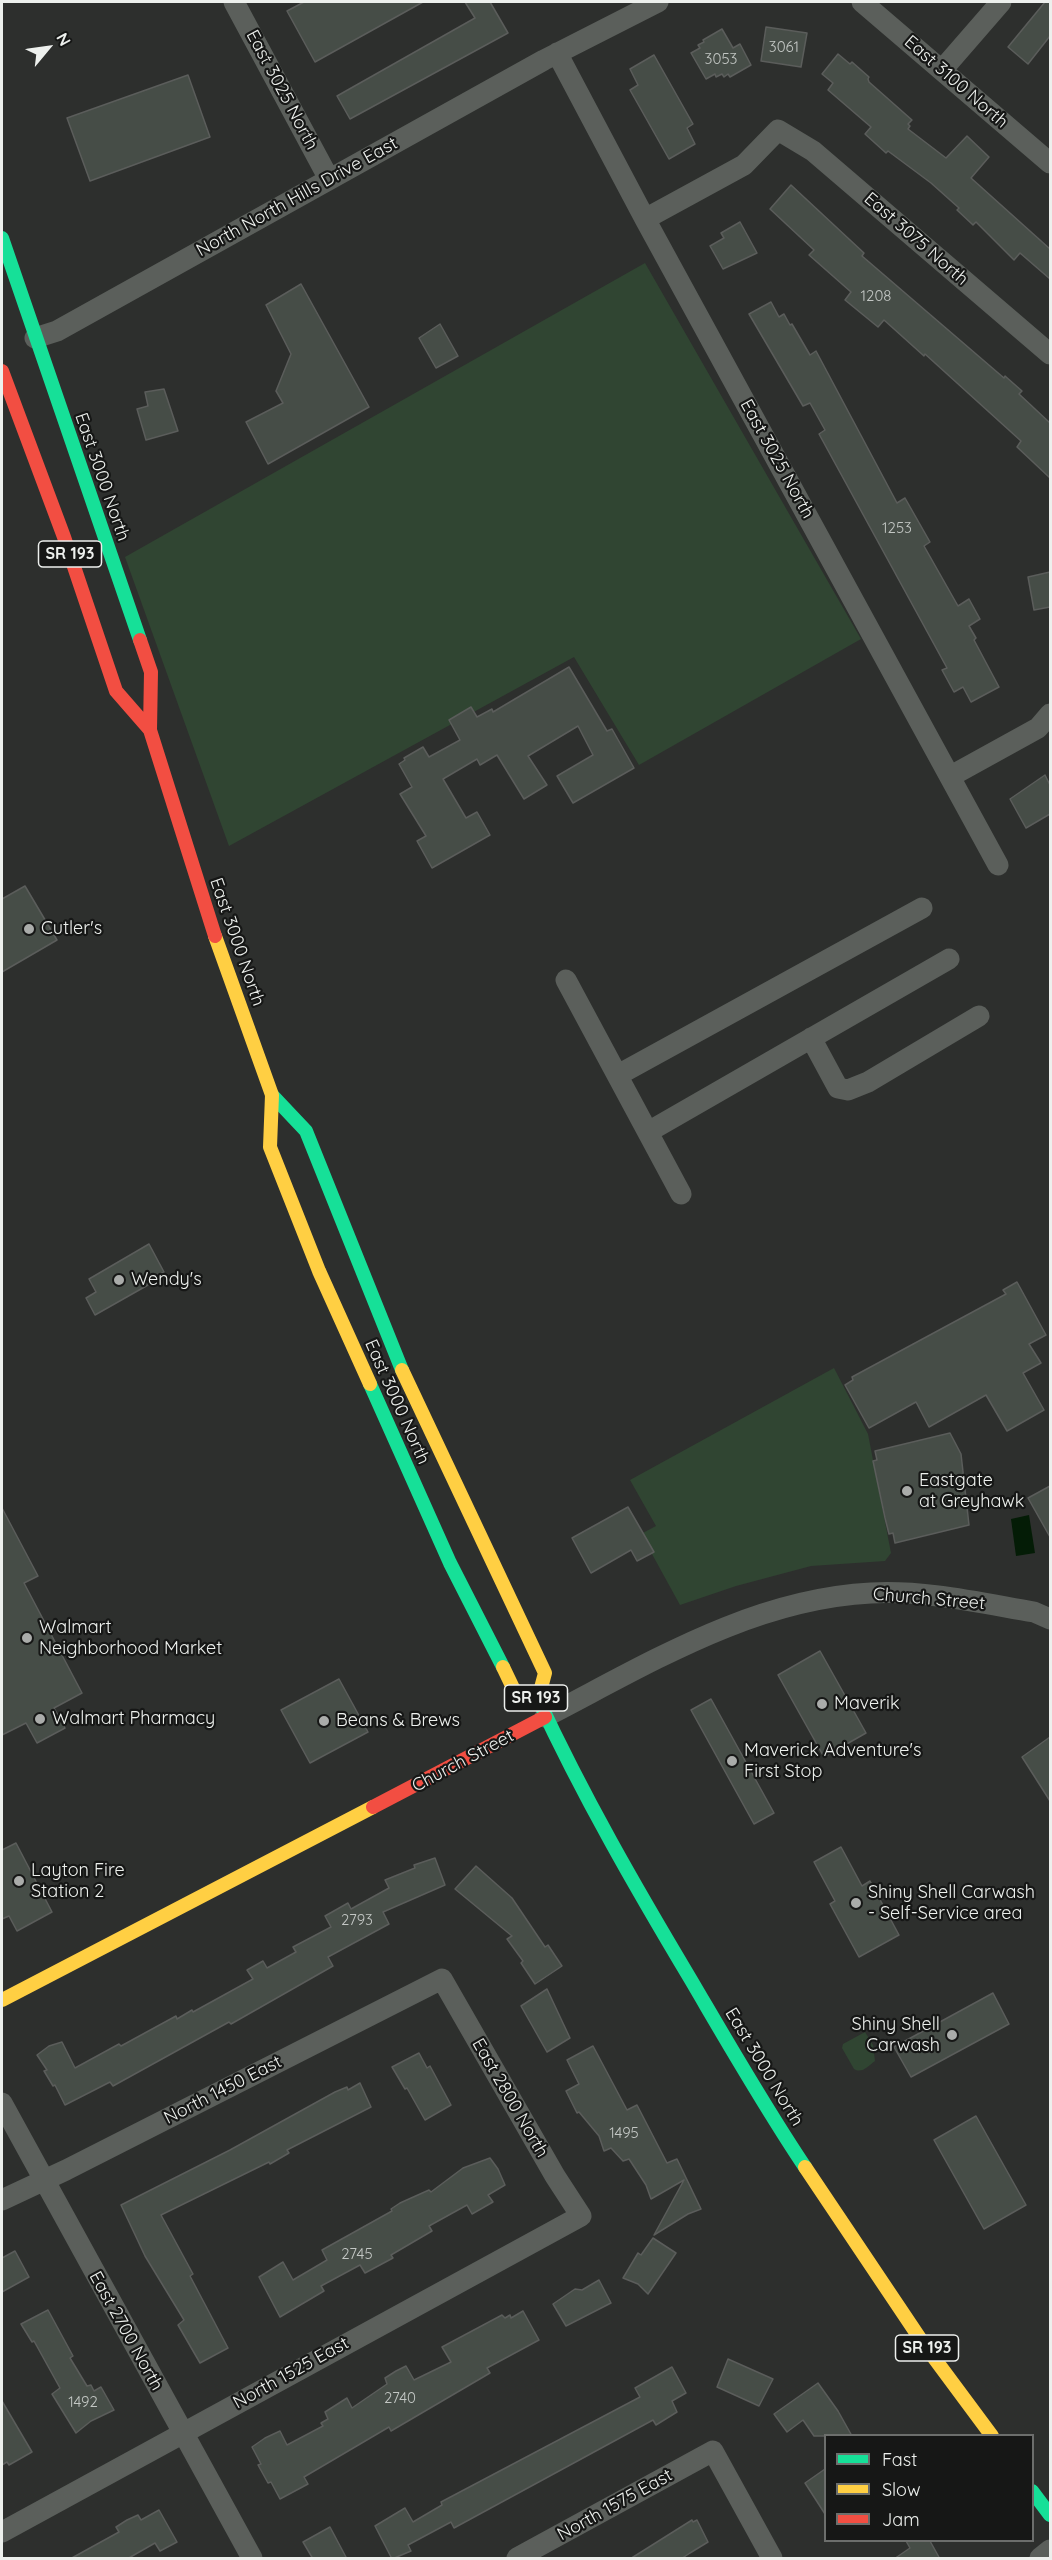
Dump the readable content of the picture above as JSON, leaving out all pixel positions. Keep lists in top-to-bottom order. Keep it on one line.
{"streets":{"main road":["East 3000 North","SR 193","Church Street"],"street":["East 3100 North","East 3025 North","North North Hills Drive East","East 3075 North","North 1450 East","East 2800 North","East 2700 North","North 1525 East","North 1575 East"]},"crossings":[["East 3025 North","North North Hills Drive East"],["East 3025 North","East 3075 North"],["North North Hills Drive East","East 3000 North"],["East 3000 North","Church Street"],["North 1450 East","East 2800 North"],["North 1450 East","East 2700 North"],["East 2800 North","North 1525 East"],["East 2700 North","North 1525 East"]],"places":["Cutler's","Wendy's","Eastgate at Greyhawk","Walmart Neighborhood Market","Maverik","Walmart Pharmacy","Beans & Brews","Maverick Adventure's First Stop","Layton Fire Station 2","Shiny Shell Carwash - Self-Service area","Shiny Shell Carwash"],"house_numbers":["3061","3053","1208","1253","2793","1495","2745","2740","1492"],"legend":["Fast","Slow","Jam"],"north":"top right"}
